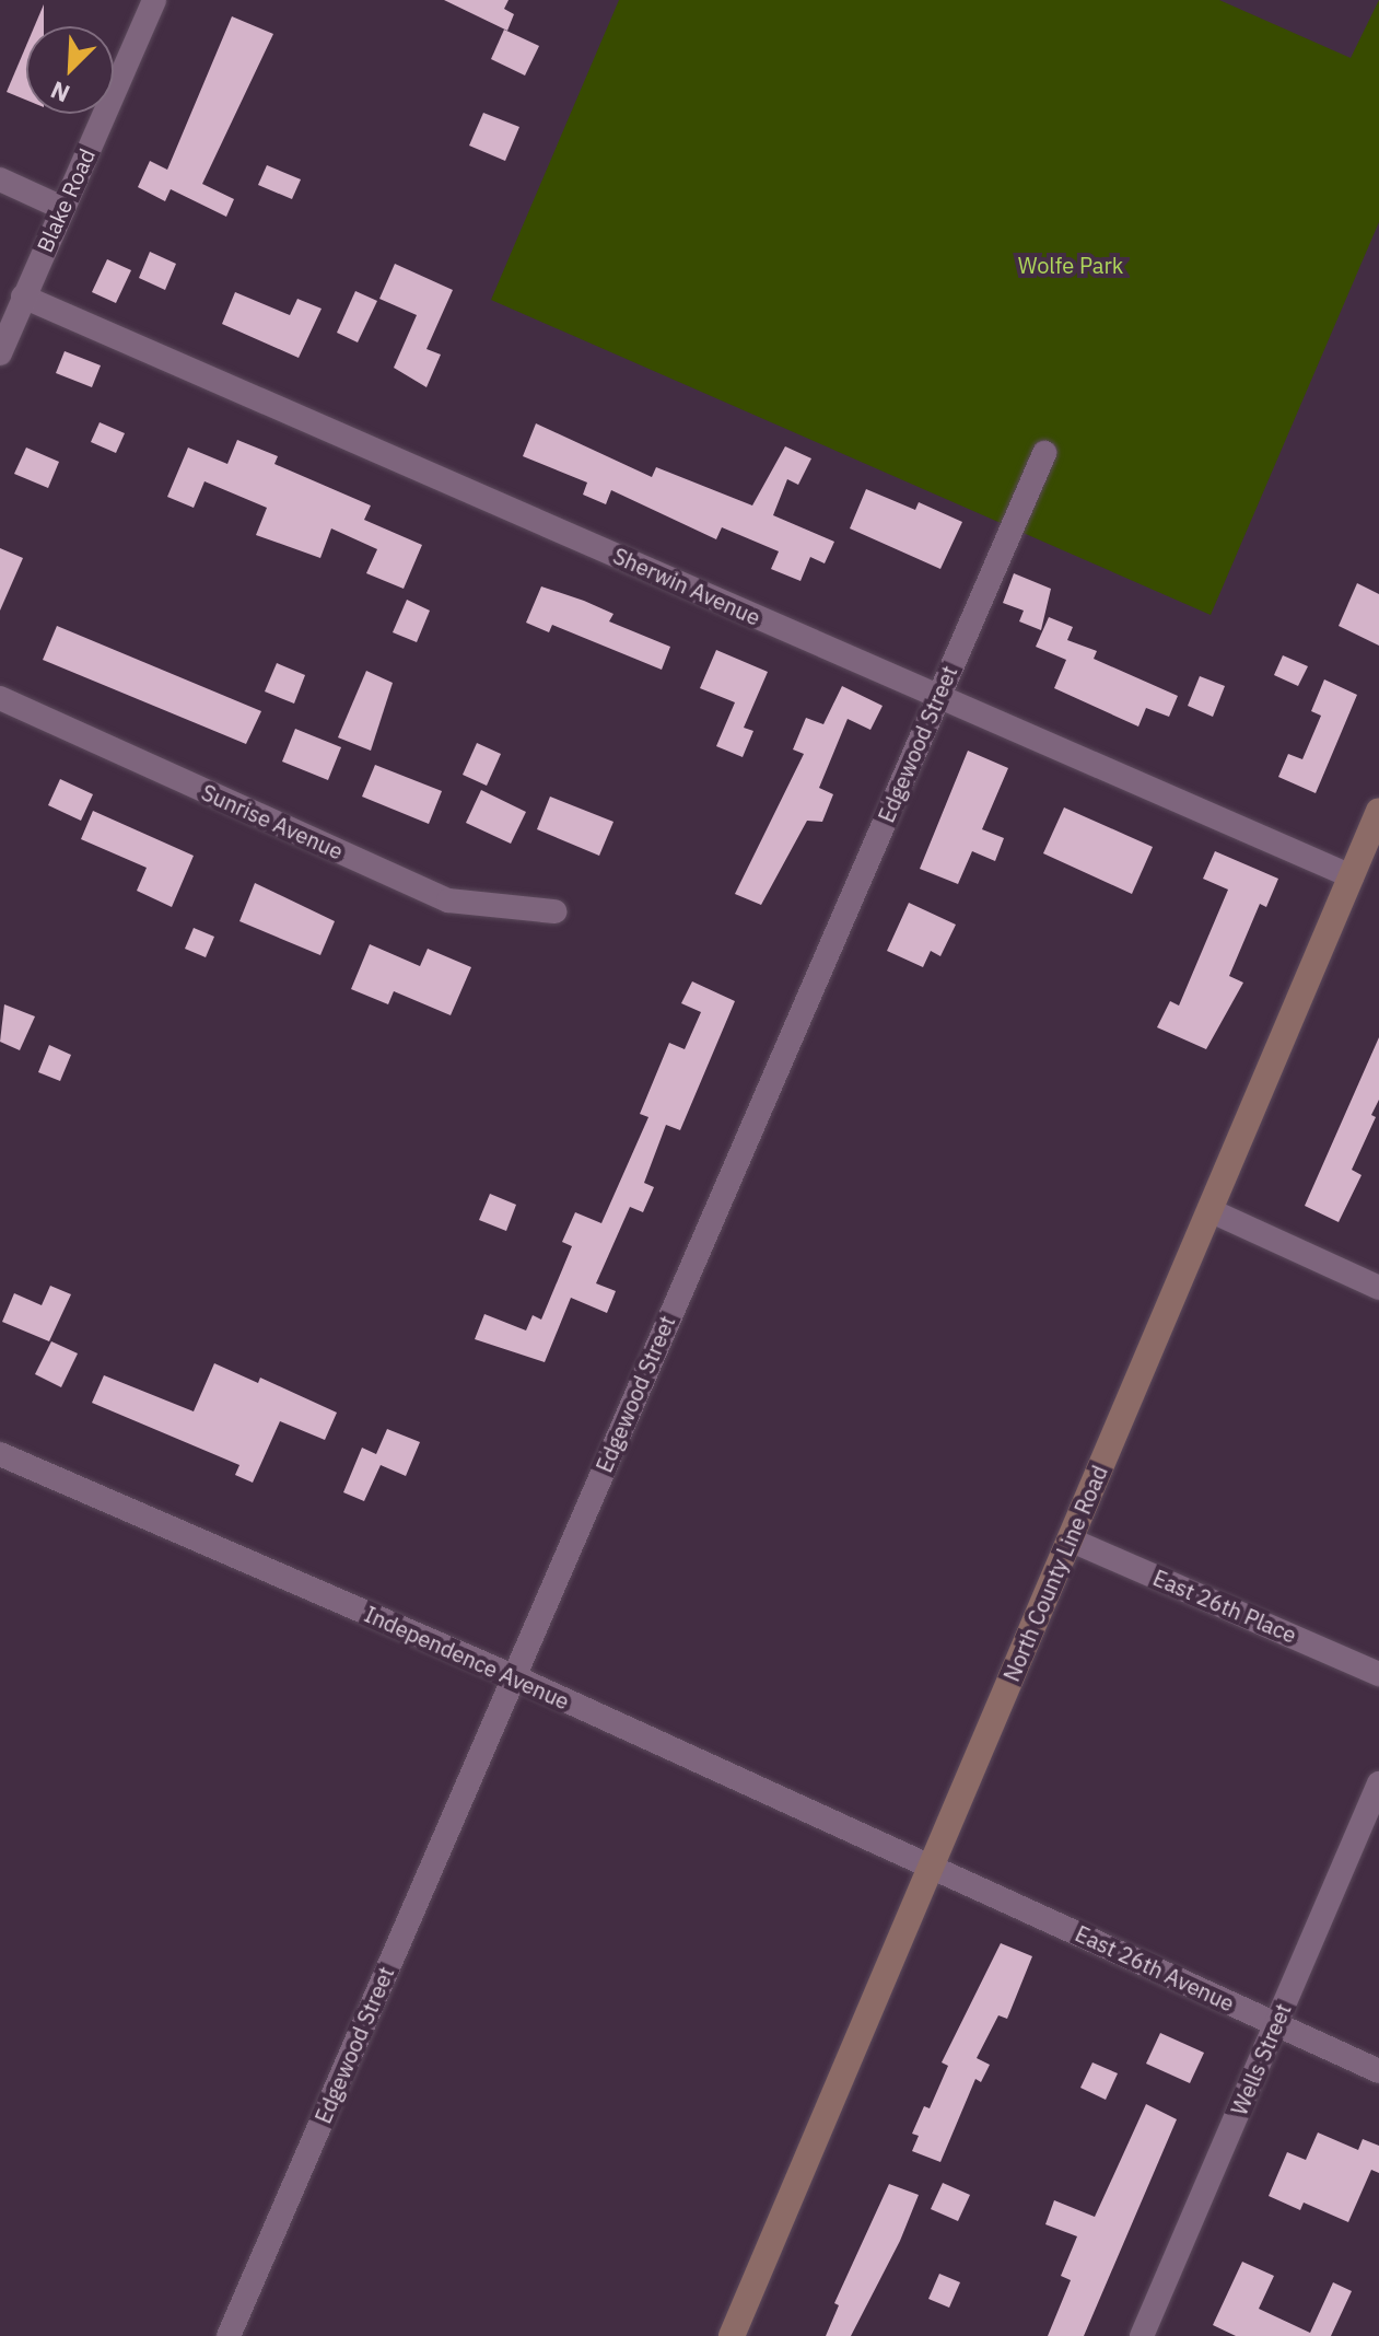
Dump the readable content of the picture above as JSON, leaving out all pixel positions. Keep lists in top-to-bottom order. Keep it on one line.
{"streets":{"main road":["North County Line Road"],"street":["Blake Road","Sherwin Avenue","Edgewood Street","Sunrise Avenue","East 26th Place","Independence Avenue","East 26th Avenue","Wells Street"]},"crossings":[["Blake Road","Sherwin Avenue"],["Sherwin Avenue","Edgewood Street"],["Sherwin Avenue","North County Line Road"],["Edgewood Street","Independence Avenue"],["North County Line Road","East 26th Place"],["North County Line Road","Independence Avenue"],["North County Line Road","East 26th Avenue"],["Independence Avenue","East 26th Avenue"],["East 26th Avenue","Wells Street"]],"parks":["Wolfe Park"],"north":"bottom left"}
